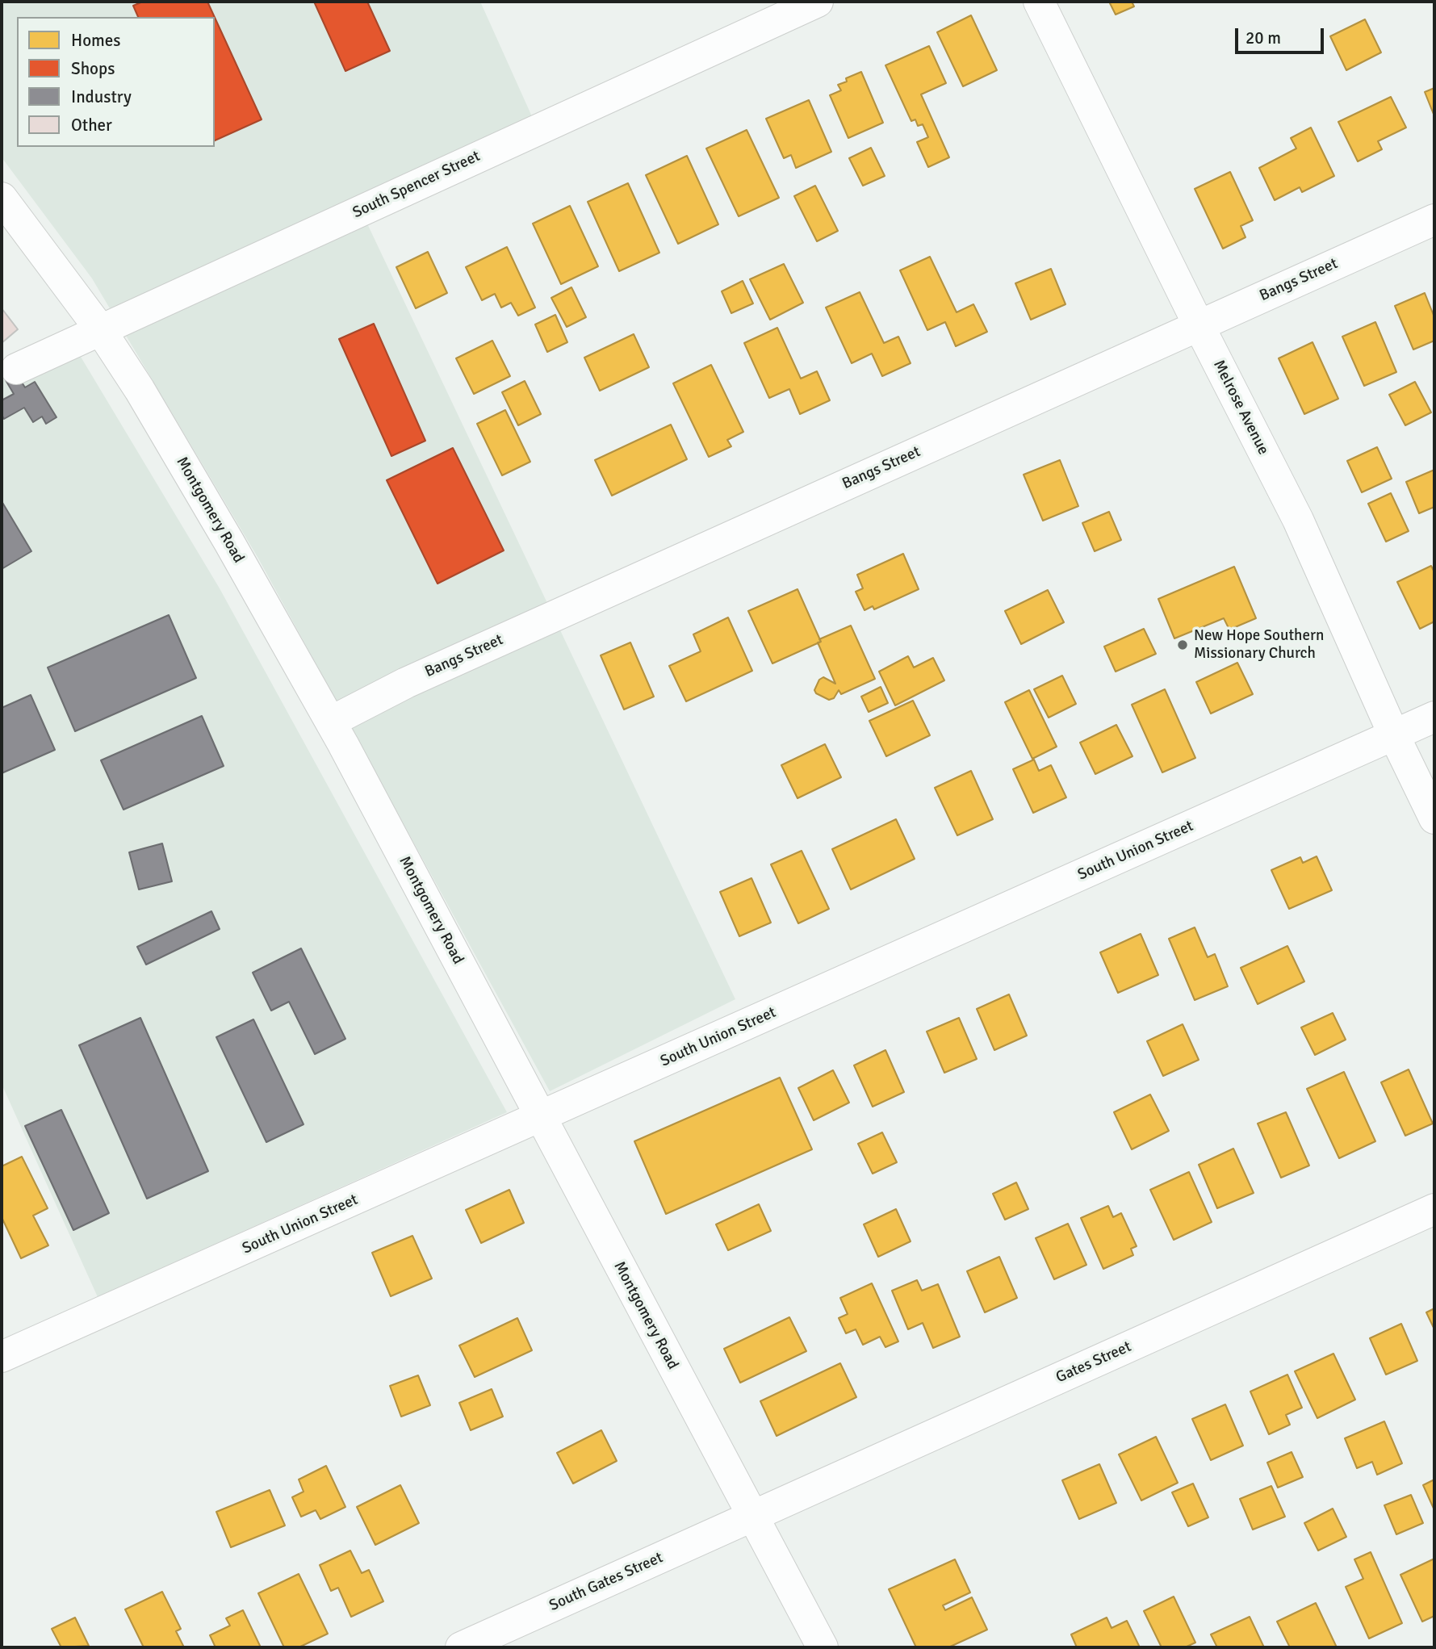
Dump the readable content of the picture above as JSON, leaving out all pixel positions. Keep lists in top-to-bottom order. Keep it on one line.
{"streets":{"street":["South Spencer Street","Bangs Street","Melrose Avenue","Montgomery Road","South Union Street","Gates Street","South Gates Street"]},"crossings":[["South Spencer Street","Montgomery Road"],["Bangs Street","Melrose Avenue"],["Bangs Street","Montgomery Road"],["Melrose Avenue","South Union Street"],["Montgomery Road","South Union Street"],["Montgomery Road","Gates Street"],["Montgomery Road","South Gates Street"],["Gates Street","South Gates Street"]],"places":["New Hope Southern Missionary Church"],"legend":["Homes","Shops","Industry","Other"],"scale_bar":"20 m"}
